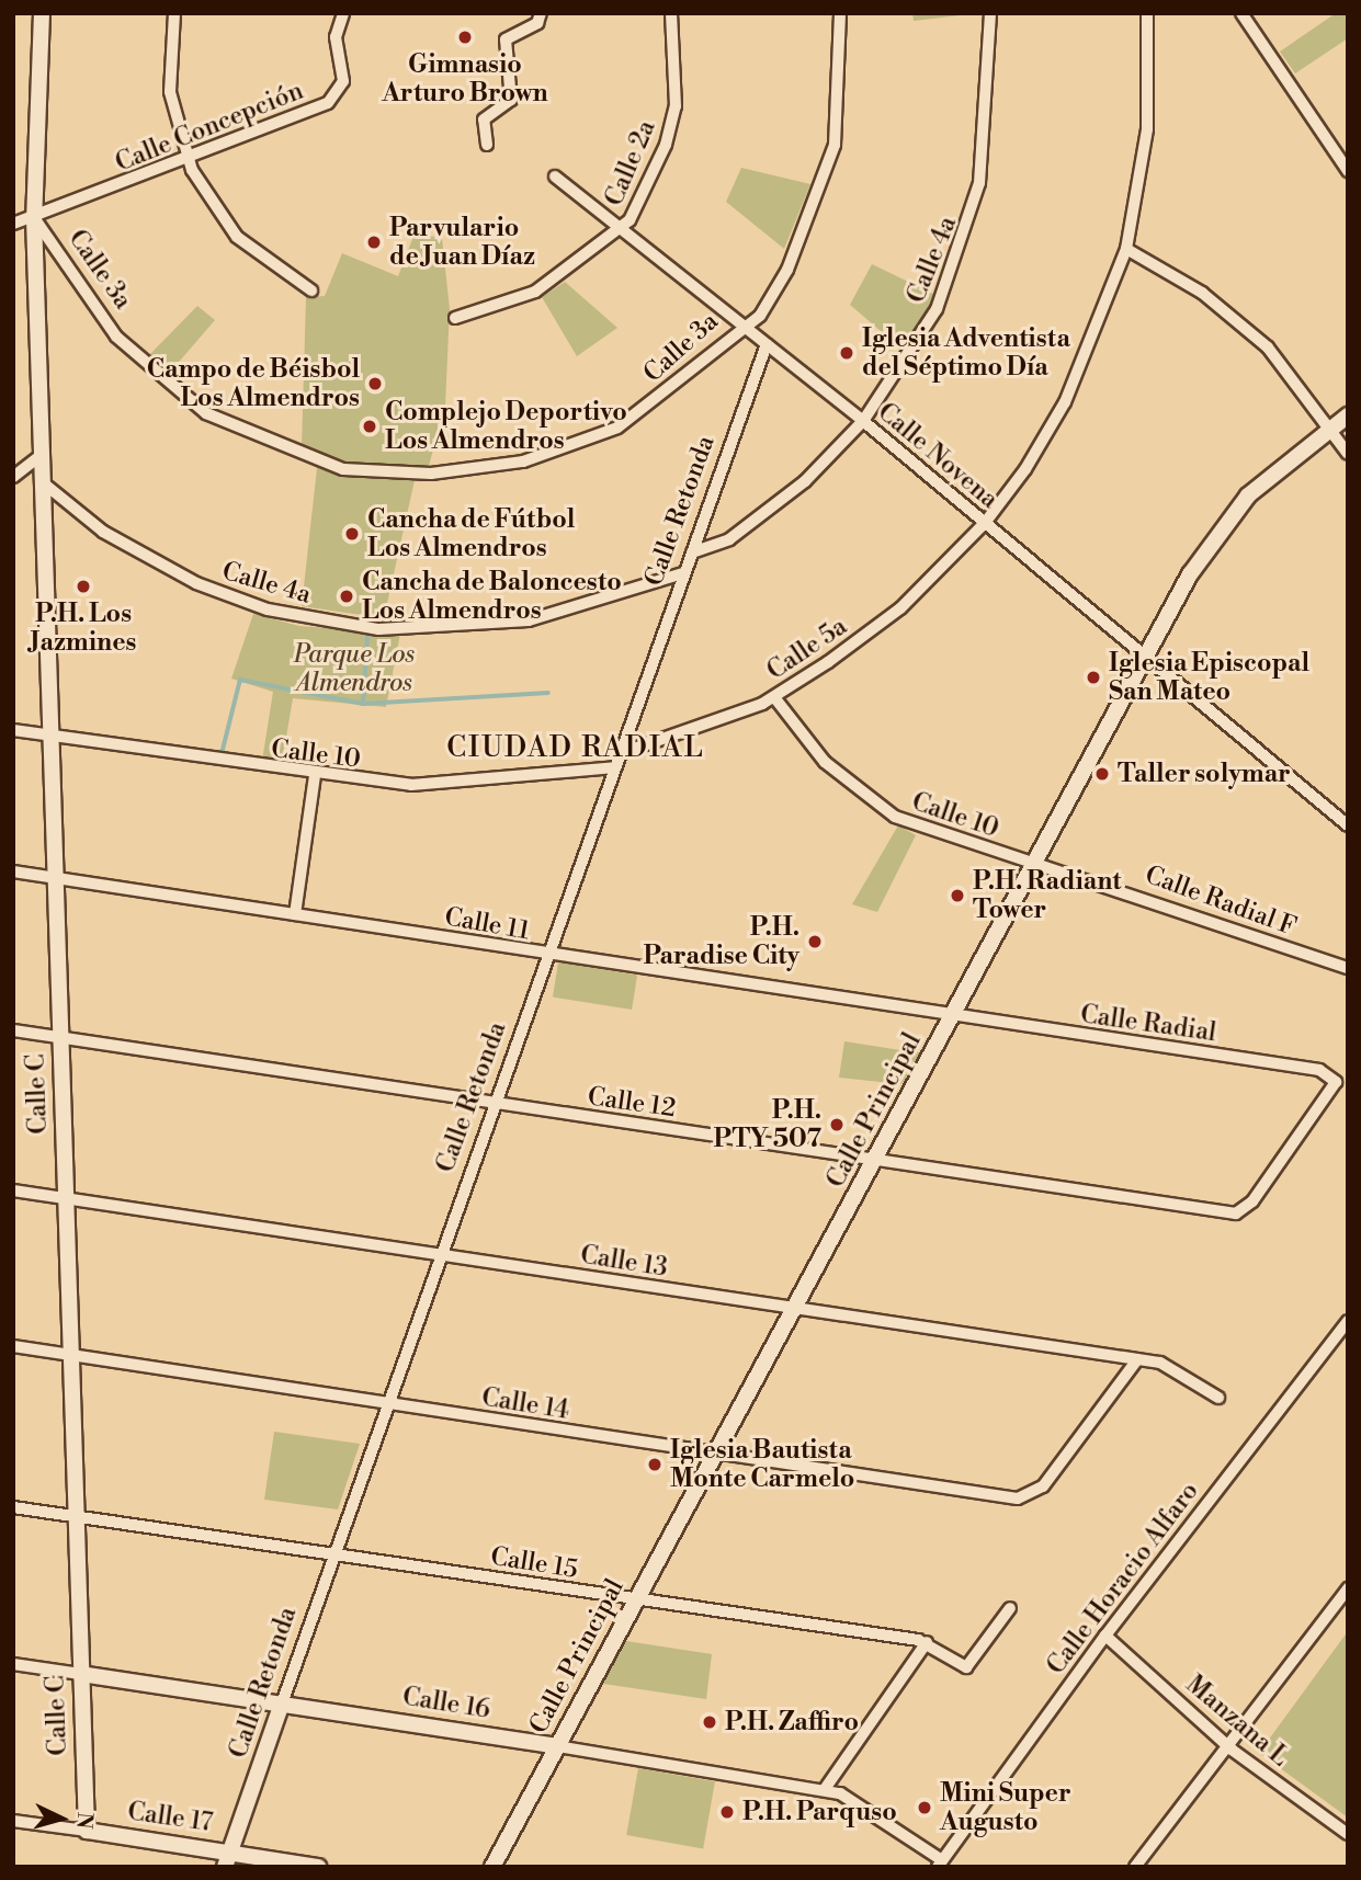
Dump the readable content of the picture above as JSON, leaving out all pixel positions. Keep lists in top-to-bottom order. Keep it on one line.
{"streets":{"street":["Calle Concepción","Calle 2a","Calle 4a","Calle 3a","Calle Novena","Calle Retonda","Calle 5a","Calle 10","Calle Radial F","Calle 11","Calle Radial","Calle C","Calle 12","Calle Principal","Calle 13","Calle 14","Calle 15","Calle Horacio Alfaro","Calle 16","Manzana L","Calle 17"]},"crossings":[["Calle Concepción","Calle 3a"],["Calle Concepción","Calle C"],["Calle 2a","Calle Novena"],["Calle 4a","Calle Novena"],["Calle 4a","Calle Retonda"],["Calle 4a","Calle C"],["Calle 3a","Calle Novena"],["Calle 3a","Calle C"],["Calle Novena","Calle Retonda"],["Calle Novena","Calle 5a"],["Calle Novena","Calle Principal"],["Calle Retonda","Calle 5a"],["Calle Retonda","Calle 10"],["Calle Retonda","Calle 11"],["Calle Retonda","Calle 12"],["Calle Retonda","Calle 13"],["Calle Retonda","Calle 14"],["Calle Retonda","Calle 15"],["Calle Retonda","Calle 16"],["Calle Retonda","Calle 17"],["Calle 5a","Calle 10"],["Calle 10","Calle Radial F"],["Calle 10","Calle C"],["Calle 10","Calle Principal"],["Calle Radial F","Calle Principal"],["Calle 11","Calle Radial"],["Calle 11","Calle C"],["Calle 11","Calle Principal"],["Calle Radial","Calle 12"],["Calle Radial","Calle Principal"],["Calle C","Calle 12"],["Calle C","Calle 13"],["Calle C","Calle 14"],["Calle C","Calle 15"],["Calle C","Calle 16"],["Calle C","Calle 17"],["Calle 12","Calle Principal"],["Calle Principal","Calle 13"],["Calle Principal","Calle 14"],["Calle Principal","Calle 15"],["Calle Principal","Calle 16"],["Calle 13","Calle 14"],["Calle Horacio Alfaro","Calle 16"],["Calle Horacio Alfaro","Manzana L"]],"districts":["CIUDAD RADIAL"],"parks":["Parque Los Almendros"],"places":["Gimnasio Arturo Brown","Parvulario de Juan Díaz","Iglesia Adventista del Séptimo Día","Campo de Béisbol Los Almendros","Complejo Deportivo Los Almendros","Cancha de Fútbol Los Almendros","P.H. Los Jazmines","Cancha de Baloncesto Los Almendros","Iglesia Episcopal San Mateo","Taller solymar","P.H. Radiant Tower","P.H. Paradise City","P.H. PTY 507","Iglesia Bautista Monte Carmelo","P.H. Zaffiro","Mini Super Augusto","P.H. Parquso"],"north":"right"}
